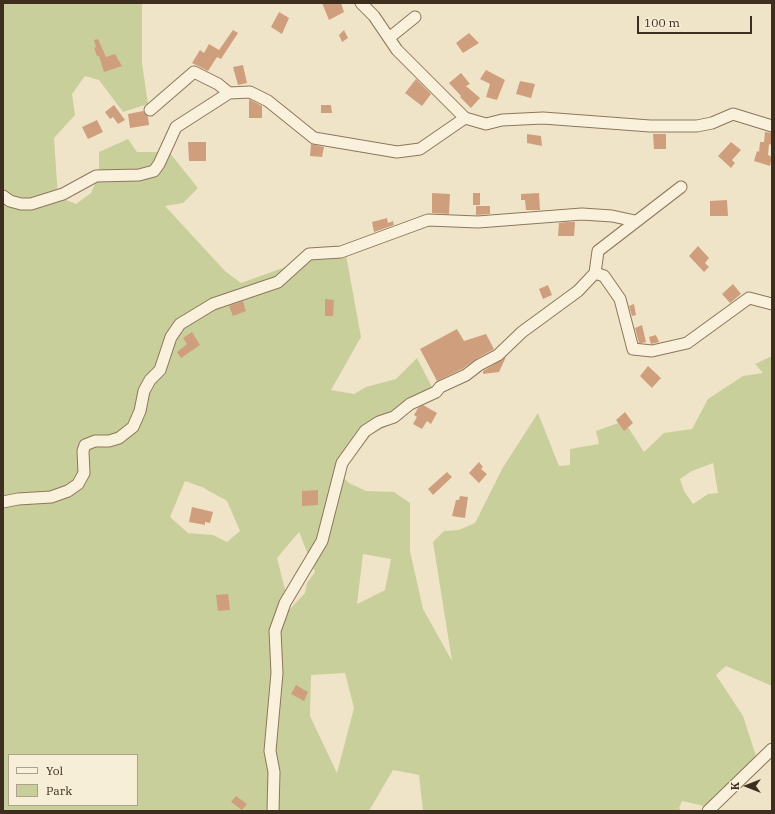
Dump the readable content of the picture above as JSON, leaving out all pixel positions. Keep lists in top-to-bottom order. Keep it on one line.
{"legend":["Yol","Park"],"scale_bar":"100 m","north":"left"}
